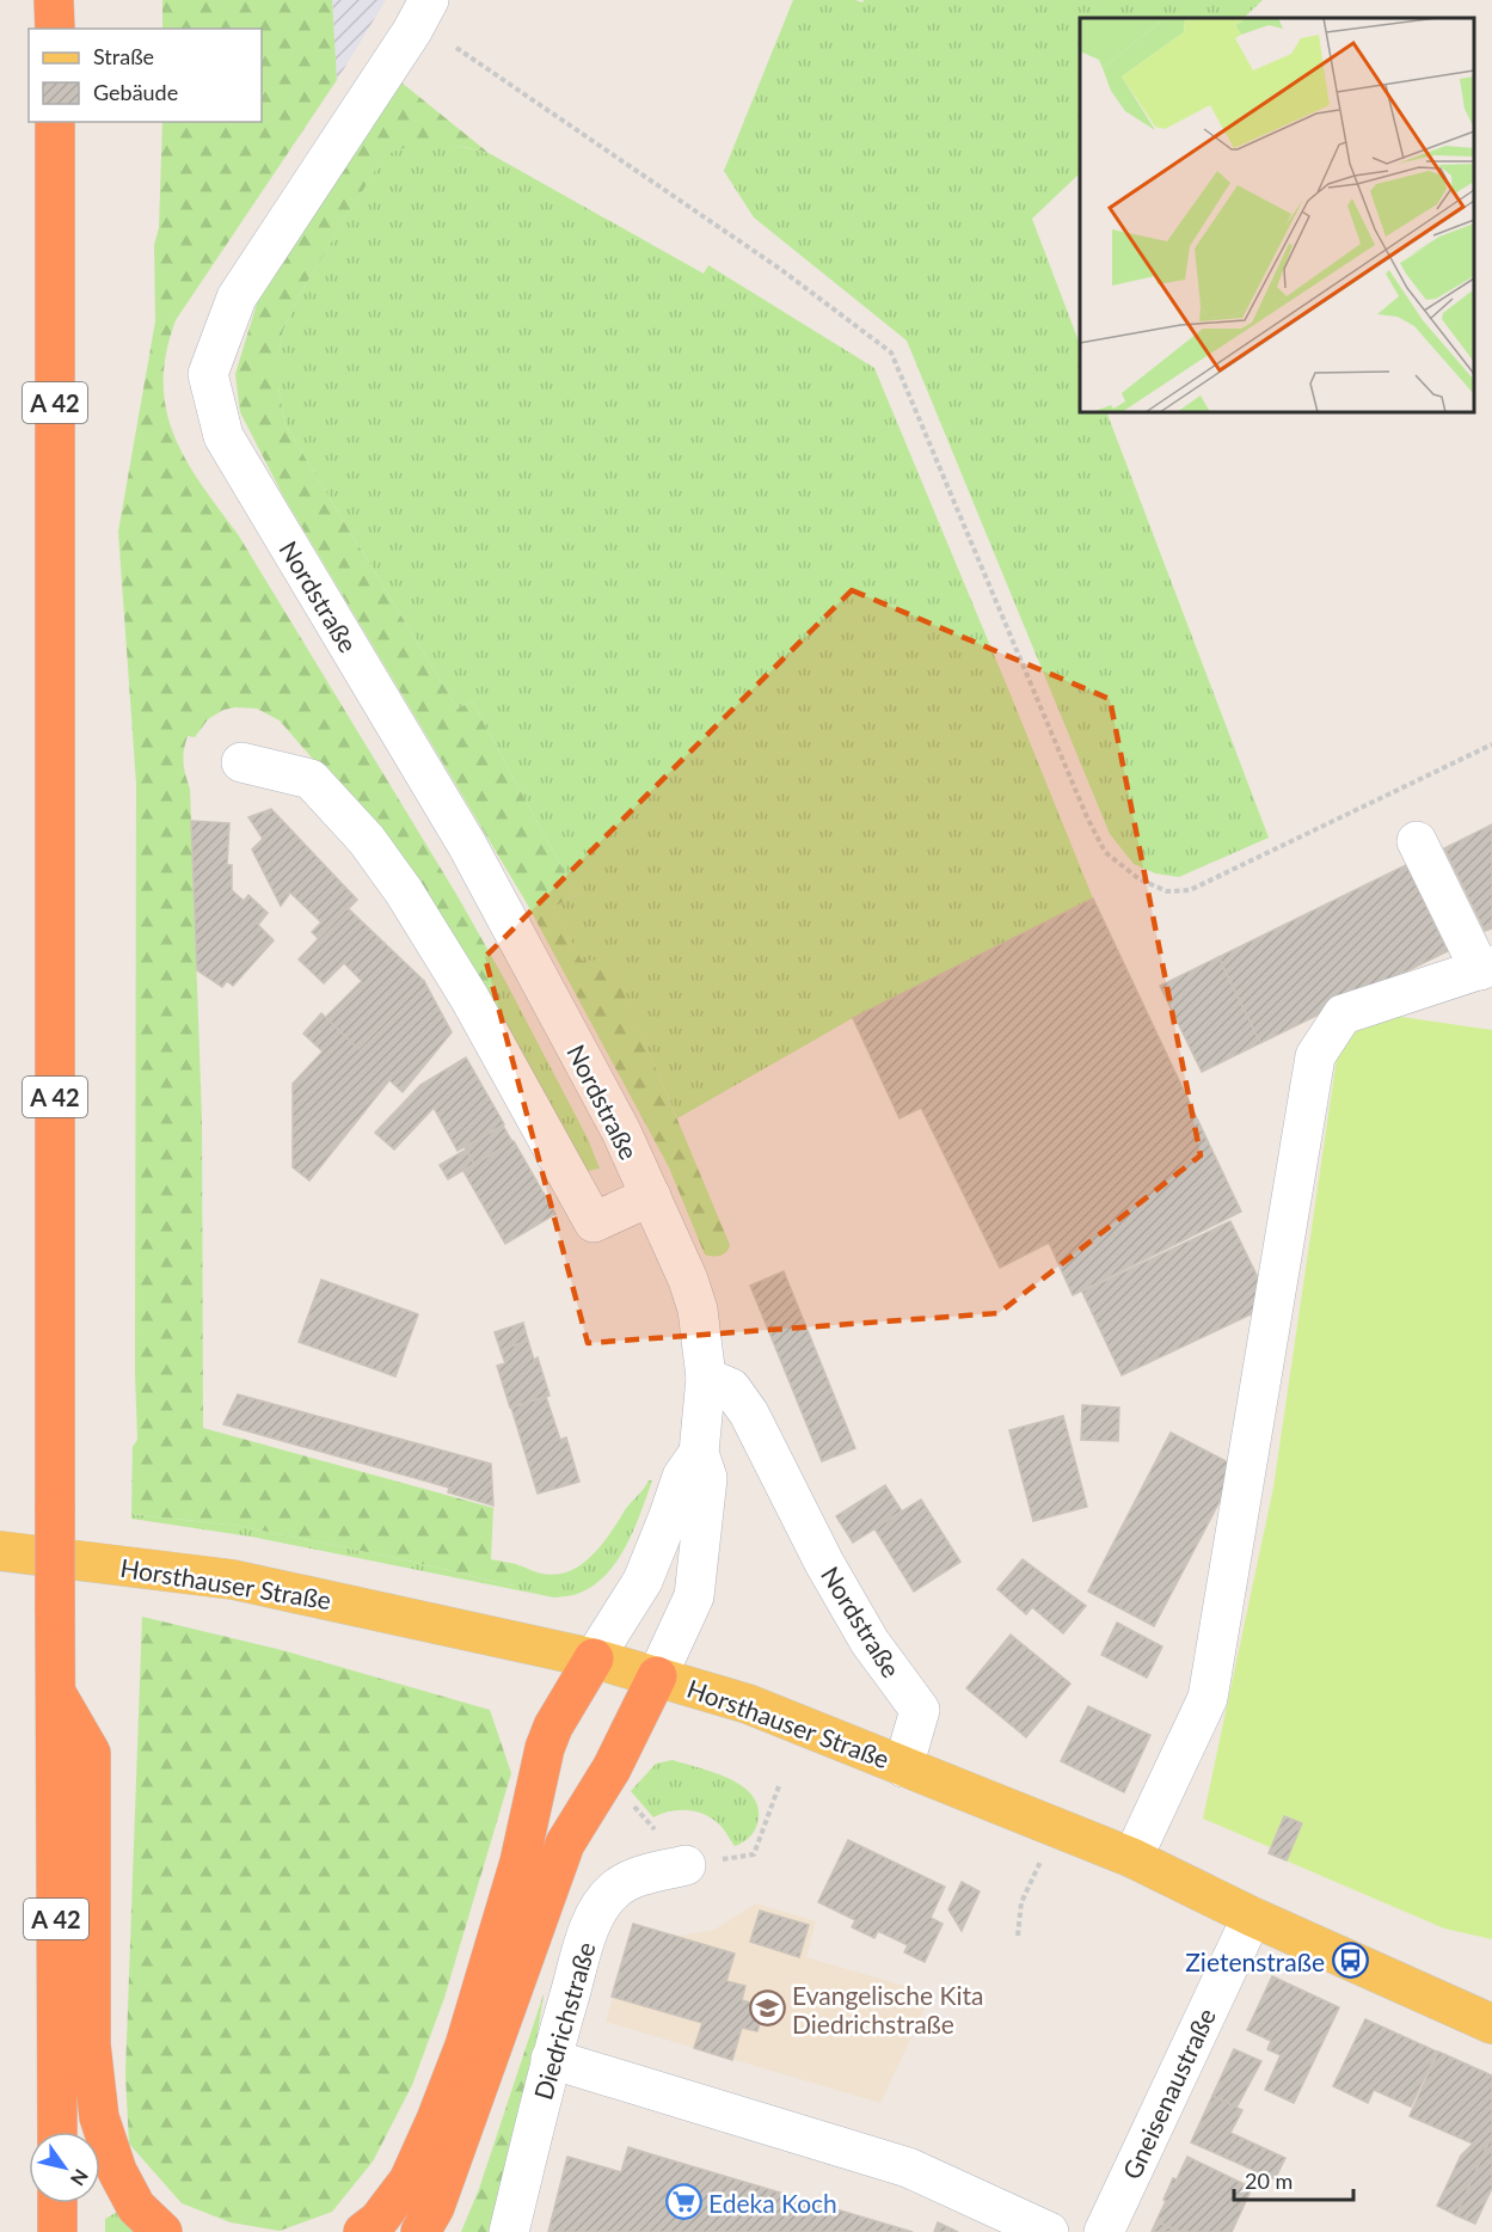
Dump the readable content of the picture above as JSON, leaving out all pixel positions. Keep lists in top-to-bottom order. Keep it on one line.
{"streets":{"highway":["A 42"],"main road":["Horsthauser Straße"],"street":["Nordstraße","Diedrichstraße","Gneisenaustraße"]},"crossings":[["Nordstraße","Horsthauser Straße"],["Horsthauser Straße","Gneisenaustraße"]],"places":{"bus stop":["Zietenstraße"],"school or university":["Evangelische Kita Diedrichstraße"],"supermarket":["Edeka Koch"]},"legend":["Straße","Gebäude"],"scale_bar":"20 m","north":"bottom right"}
